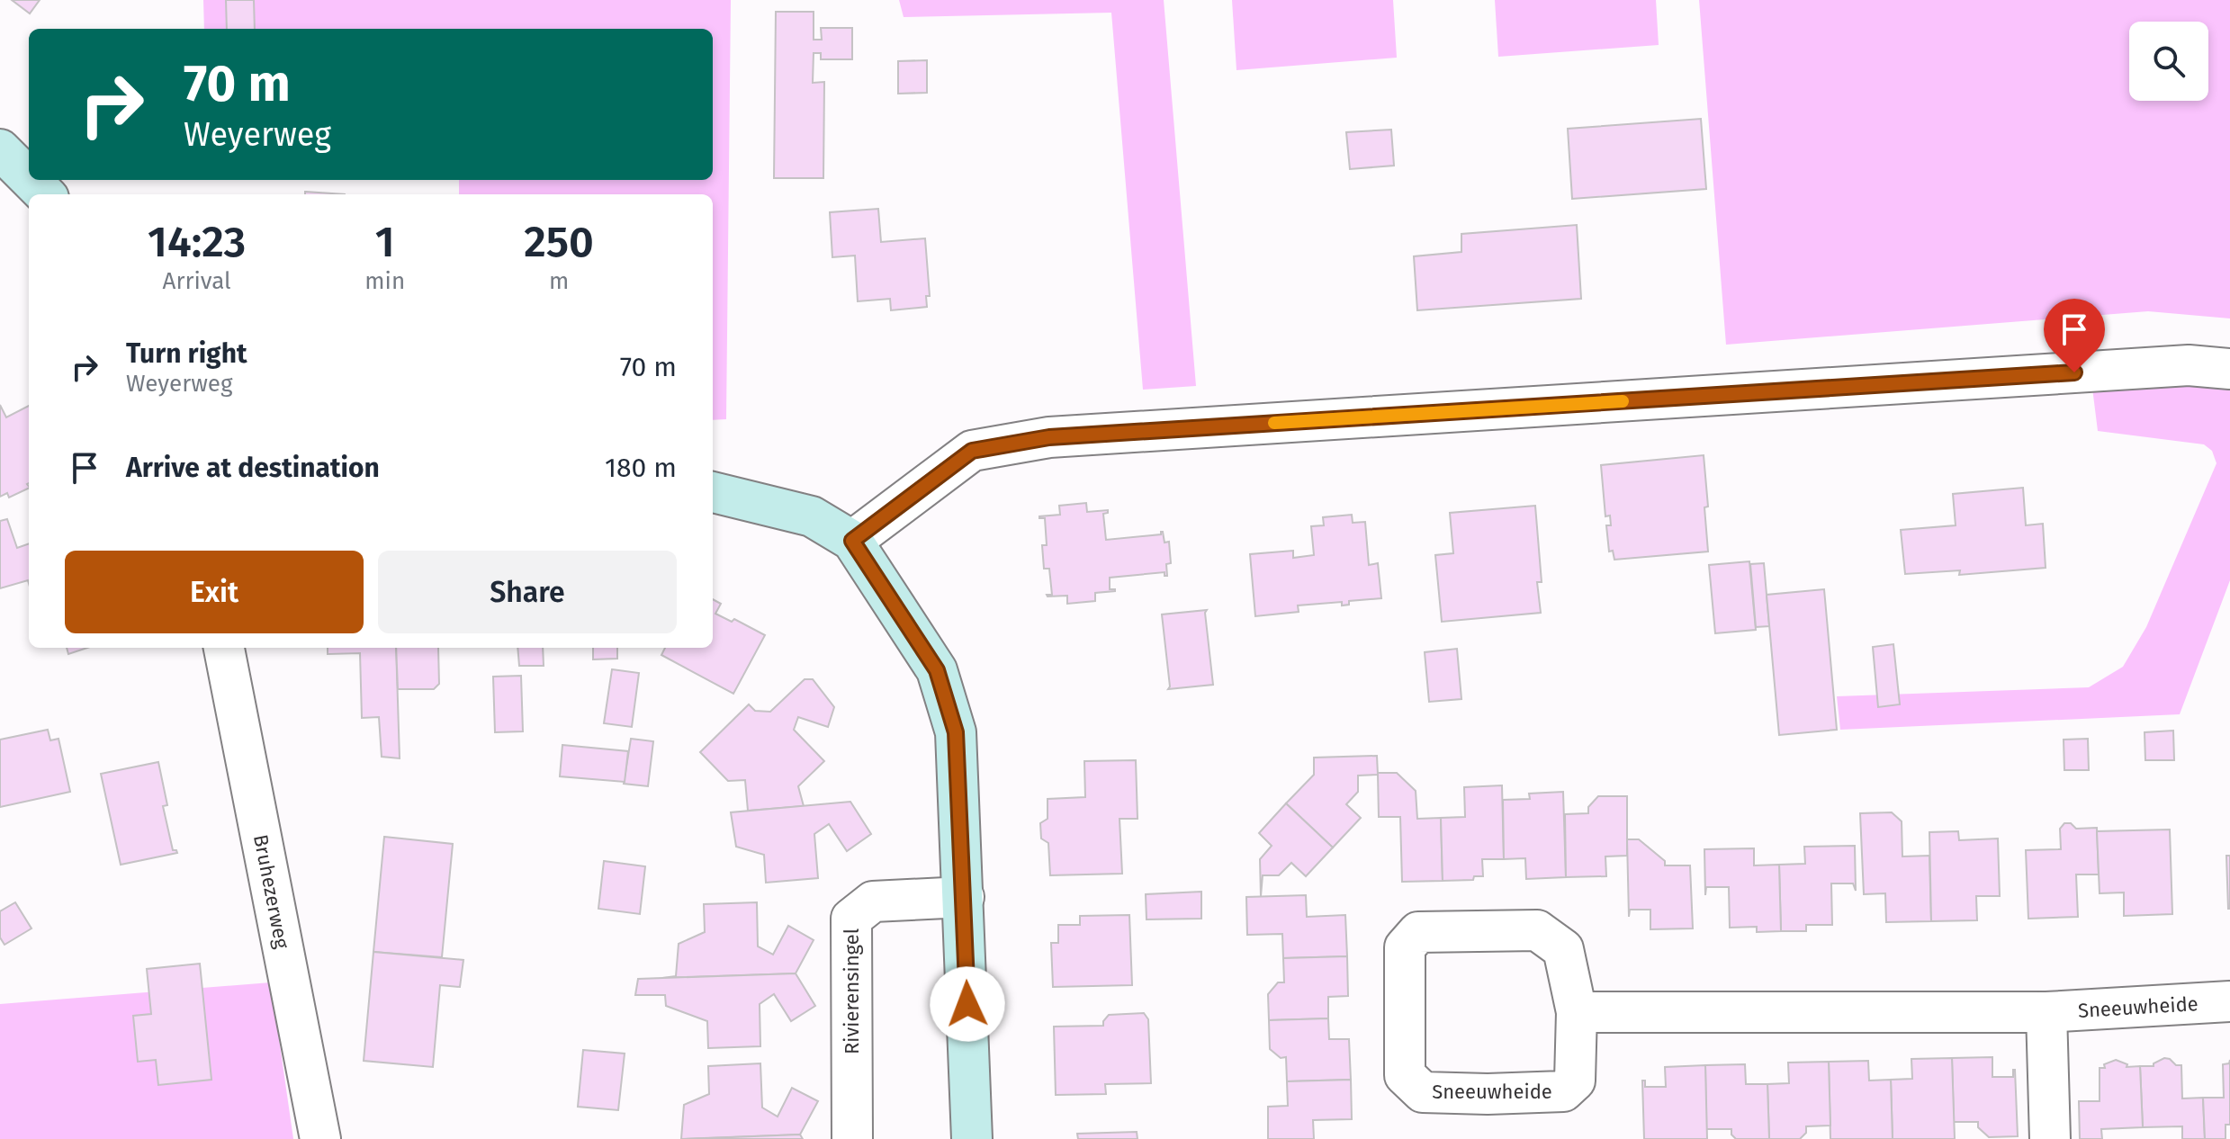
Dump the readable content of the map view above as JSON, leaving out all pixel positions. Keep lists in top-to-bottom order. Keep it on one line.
{"streets":{"street":["Bruhezerweg","Rivierensingel","Sneeuwheide"]},"page":{"turn":["70 m","Weyerweg"],"eta":["14:23","Arrival","1","min","250","m"],"list":[{"name":"Turn right","note":"Weyerweg","value":"70 m"},{"name":"Arrive at destination","value":"180 m"}],"buttons":["Exit","Share"]}}
